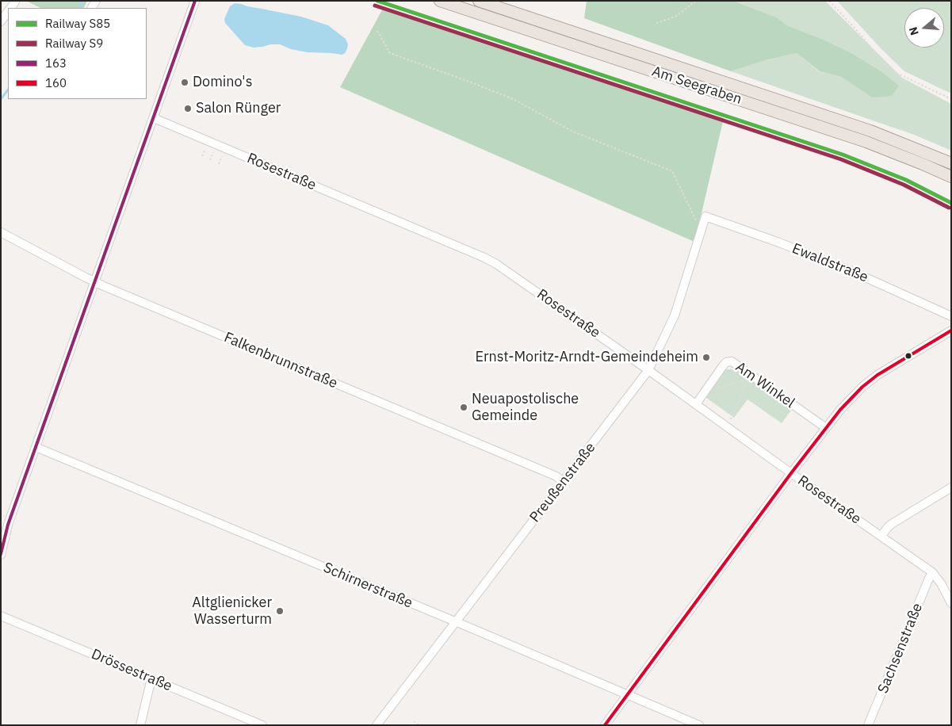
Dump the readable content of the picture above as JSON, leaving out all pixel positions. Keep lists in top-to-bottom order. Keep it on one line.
{"streets":{"main road":["Am Seegraben"],"street":["Rosestraße","Ewaldstraße","Falkenbrunnstraße","Am Winkel","Preußenstraße","Schirnerstraße","Sachsenstraße","Drössestraße"]},"crossings":[["Rosestraße","Am Winkel"],["Rosestraße","Preußenstraße"],["Rosestraße","Sachsenstraße"],["Ewaldstraße","Preußenstraße"],["Falkenbrunnstraße","Preußenstraße"],["Preußenstraße","Schirnerstraße"]],"places":["Domino's","Salon Rünger","Ernst-Moritz-Arndt-Gemeindeheim","Neuapostolische Gemeinde","Altglienicker Wasserturm"],"lines":["rail line S85","transit line 163","rail line S9","transit line 160"],"legend":["Railway S85","Railway S9","163","160"],"north":"left"}
